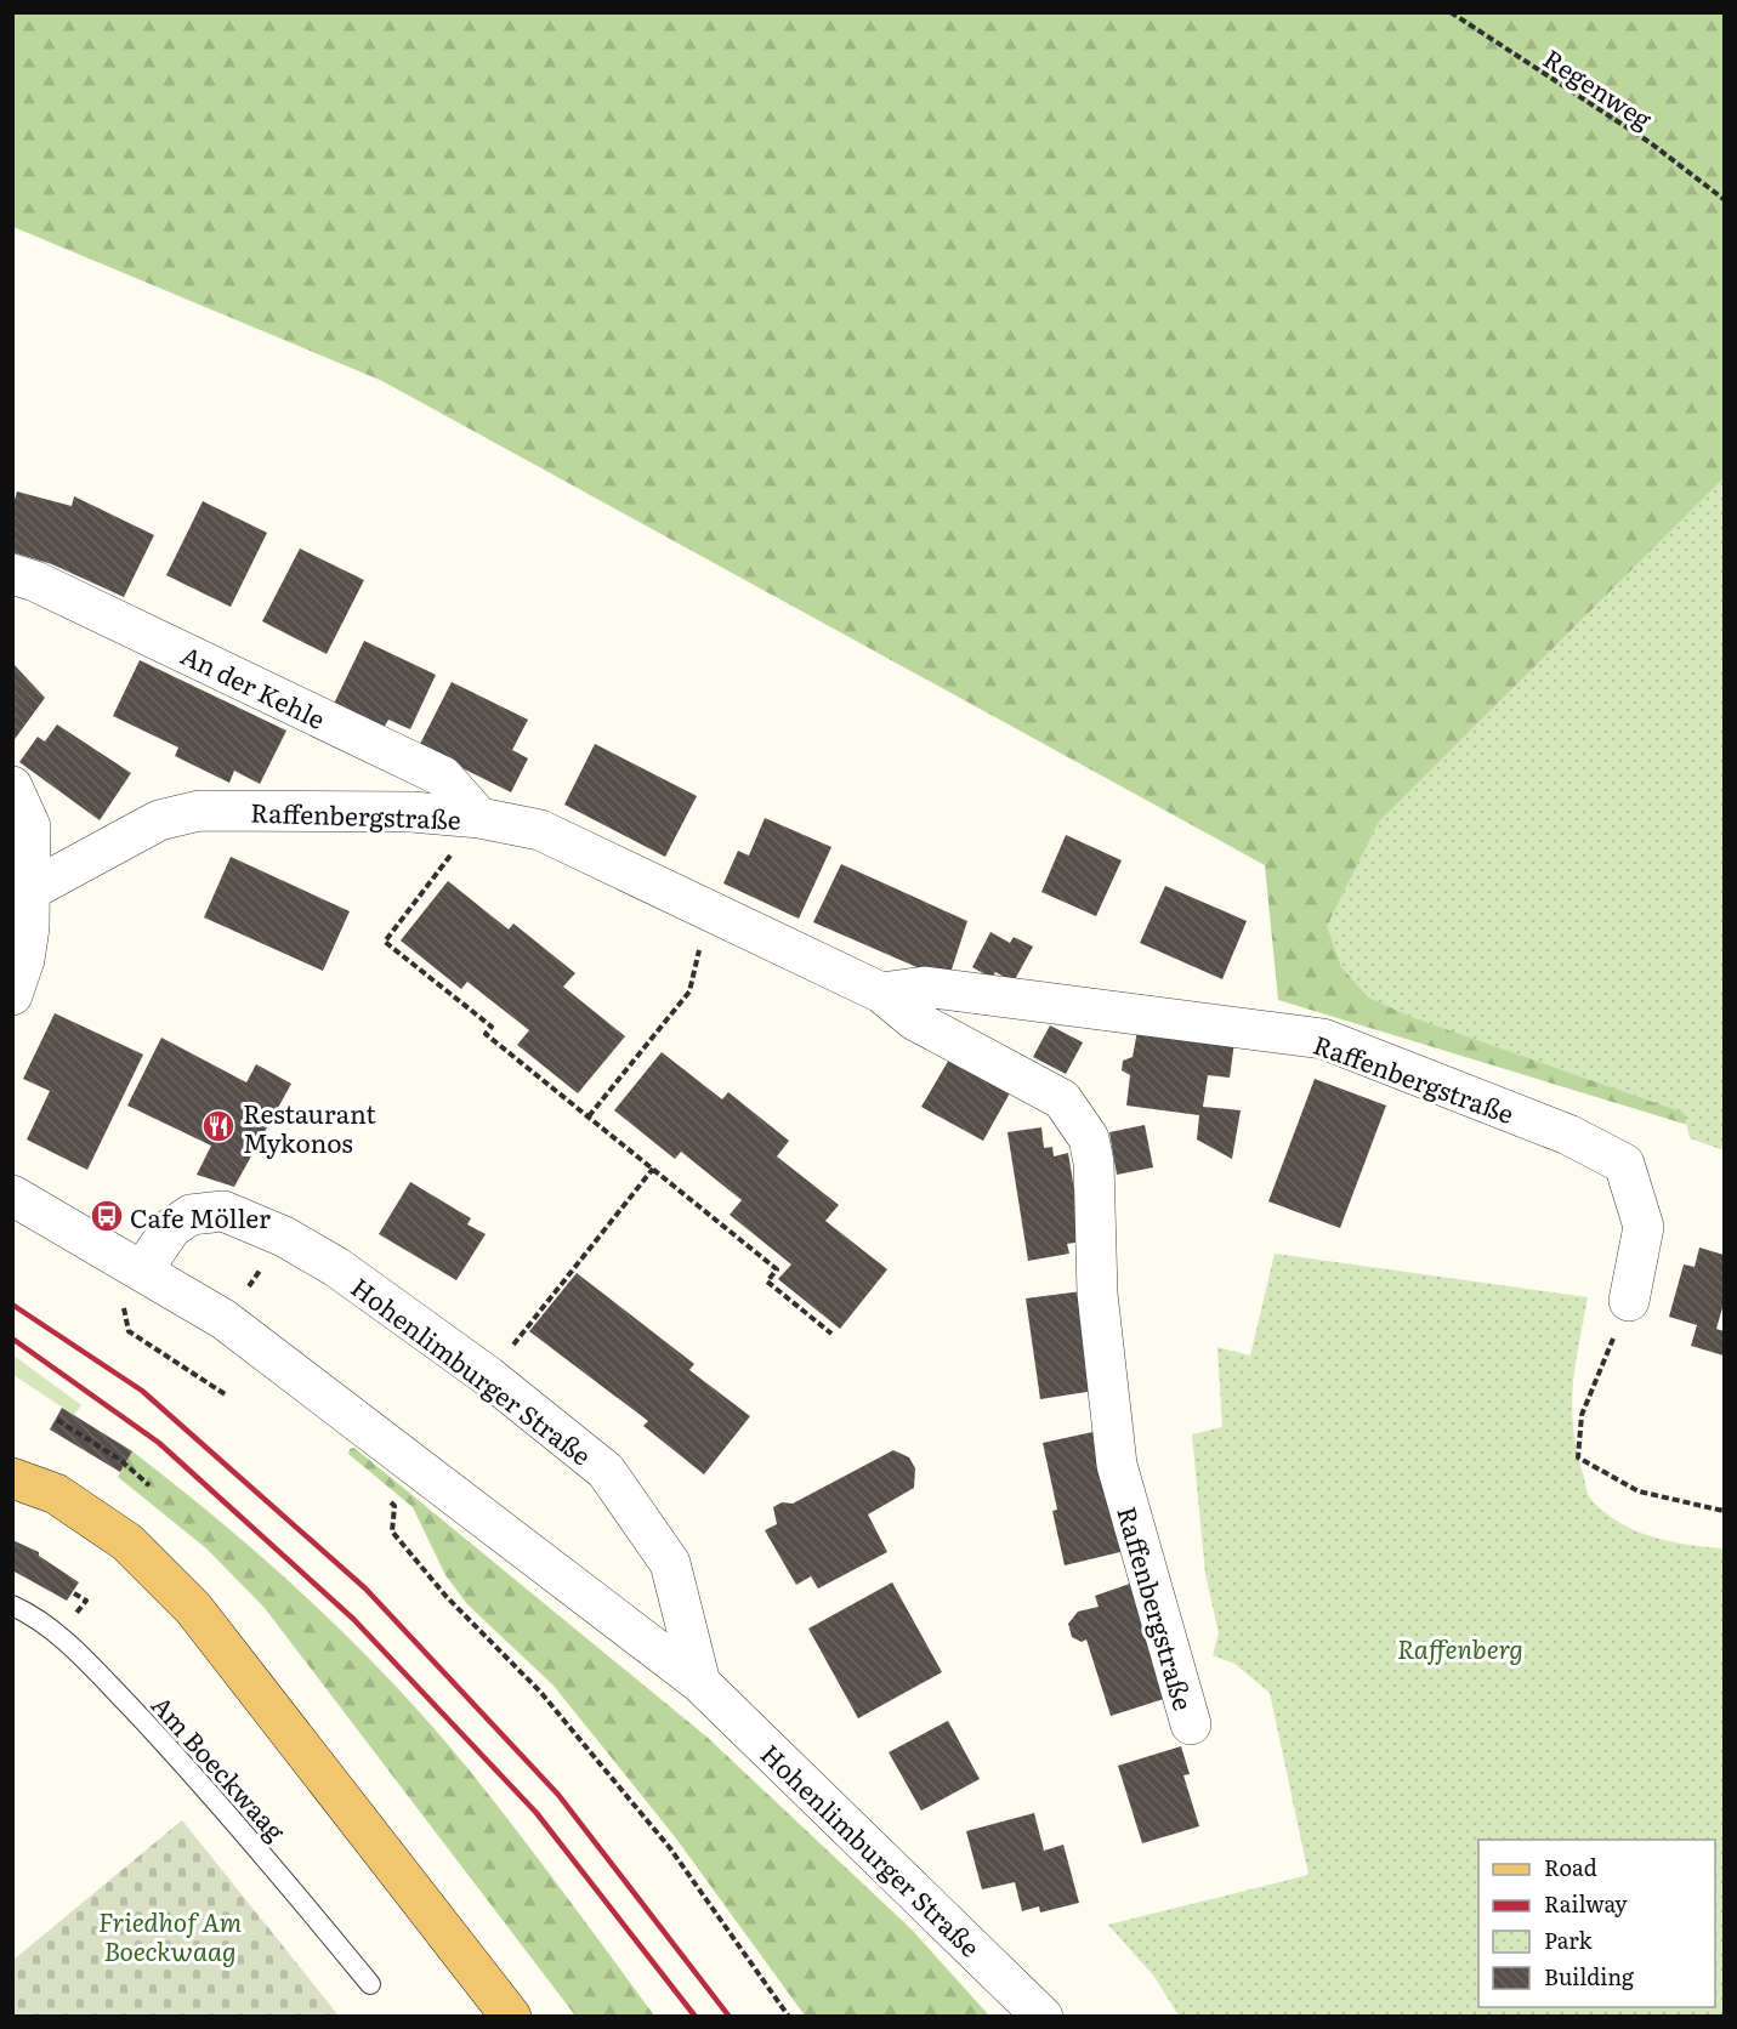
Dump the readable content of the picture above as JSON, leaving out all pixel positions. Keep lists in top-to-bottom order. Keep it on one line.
{"streets":{"street":["An der Kehle","Raffenbergstraße","Hohenlimburger Straße"],"lane":["Am Boeckwaag"],"path":["Regenweg"]},"crossings":[["An der Kehle","Raffenbergstraße"]],"parks":["Raffenberg","Friedhof Am Boeckwaag"],"places":{"restaurant":["Restaurant Mykonos"],"bus stop":["Cafe Möller"]},"legend":["Road","Railway","Park","Building"]}
